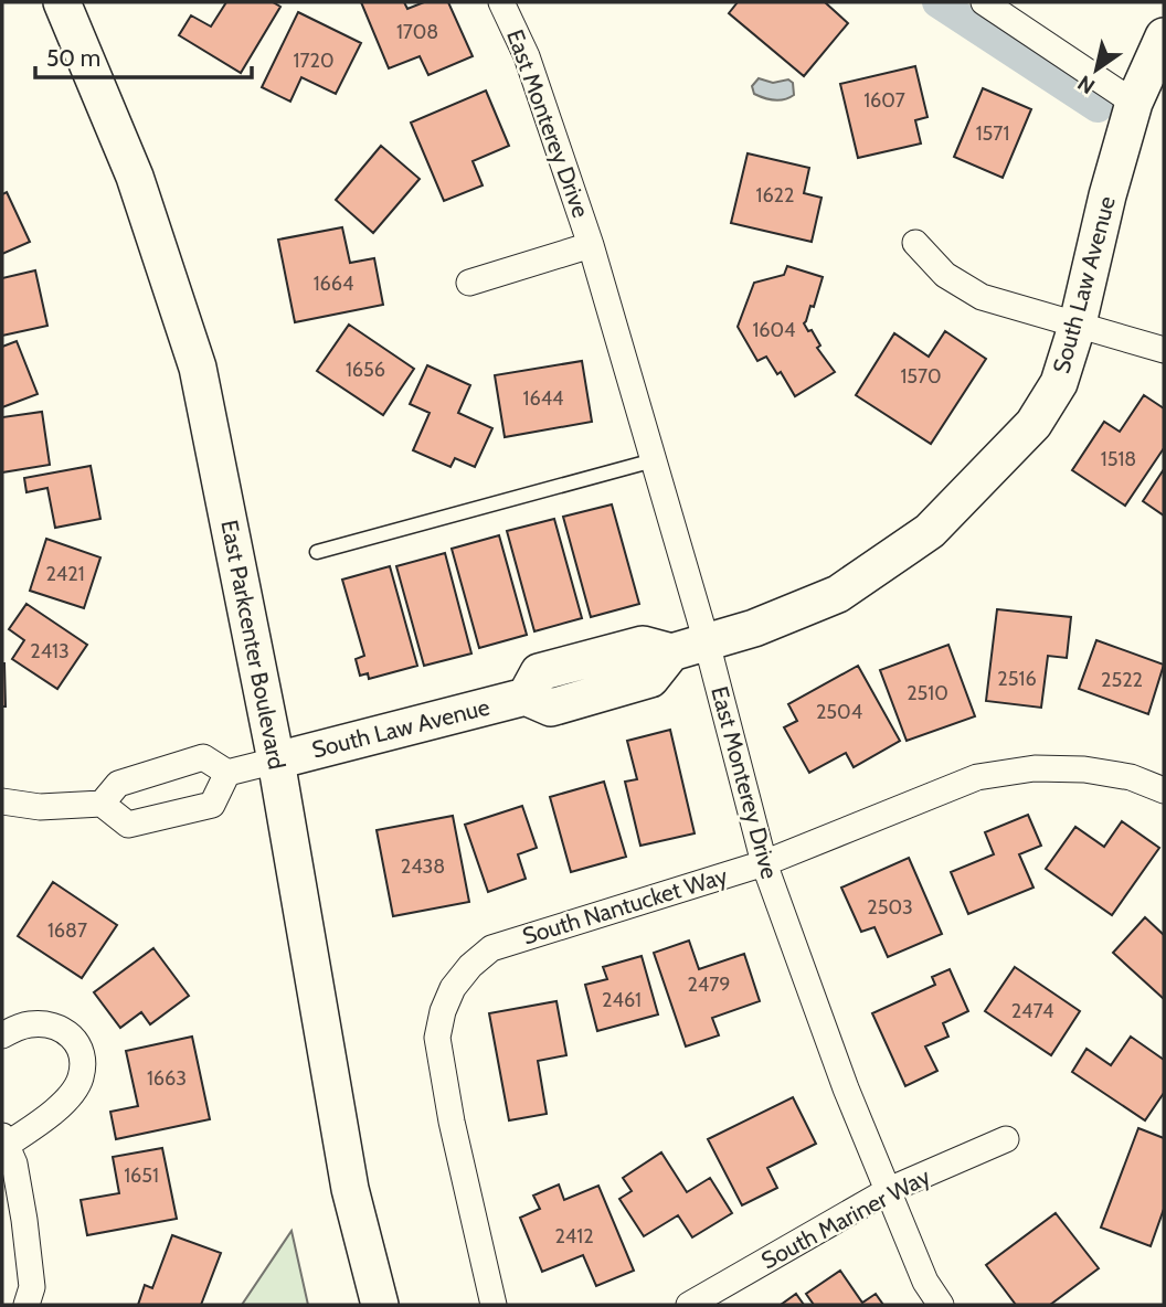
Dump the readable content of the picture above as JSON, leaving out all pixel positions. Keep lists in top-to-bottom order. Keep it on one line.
{"streets":{"main road":["South Law Avenue","East Parkcenter Boulevard"],"street":["East Monterey Drive","South Nantucket Way","South Mariner Way"]},"crossings":[["East Monterey Drive","South Law Avenue"],["East Monterey Drive","South Nantucket Way"],["East Monterey Drive","South Mariner Way"],["South Law Avenue","East Parkcenter Boulevard"]],"house_numbers":["1708","1720","1607","1571","1622","1664","1604","1656","1570","1644","1518","2421","2413","2516","2522","2510","2504","2438","2503","1687","2479","2461","2474","1663","1651","2412"],"scale_bar":"50 m","north":"bottom left"}
